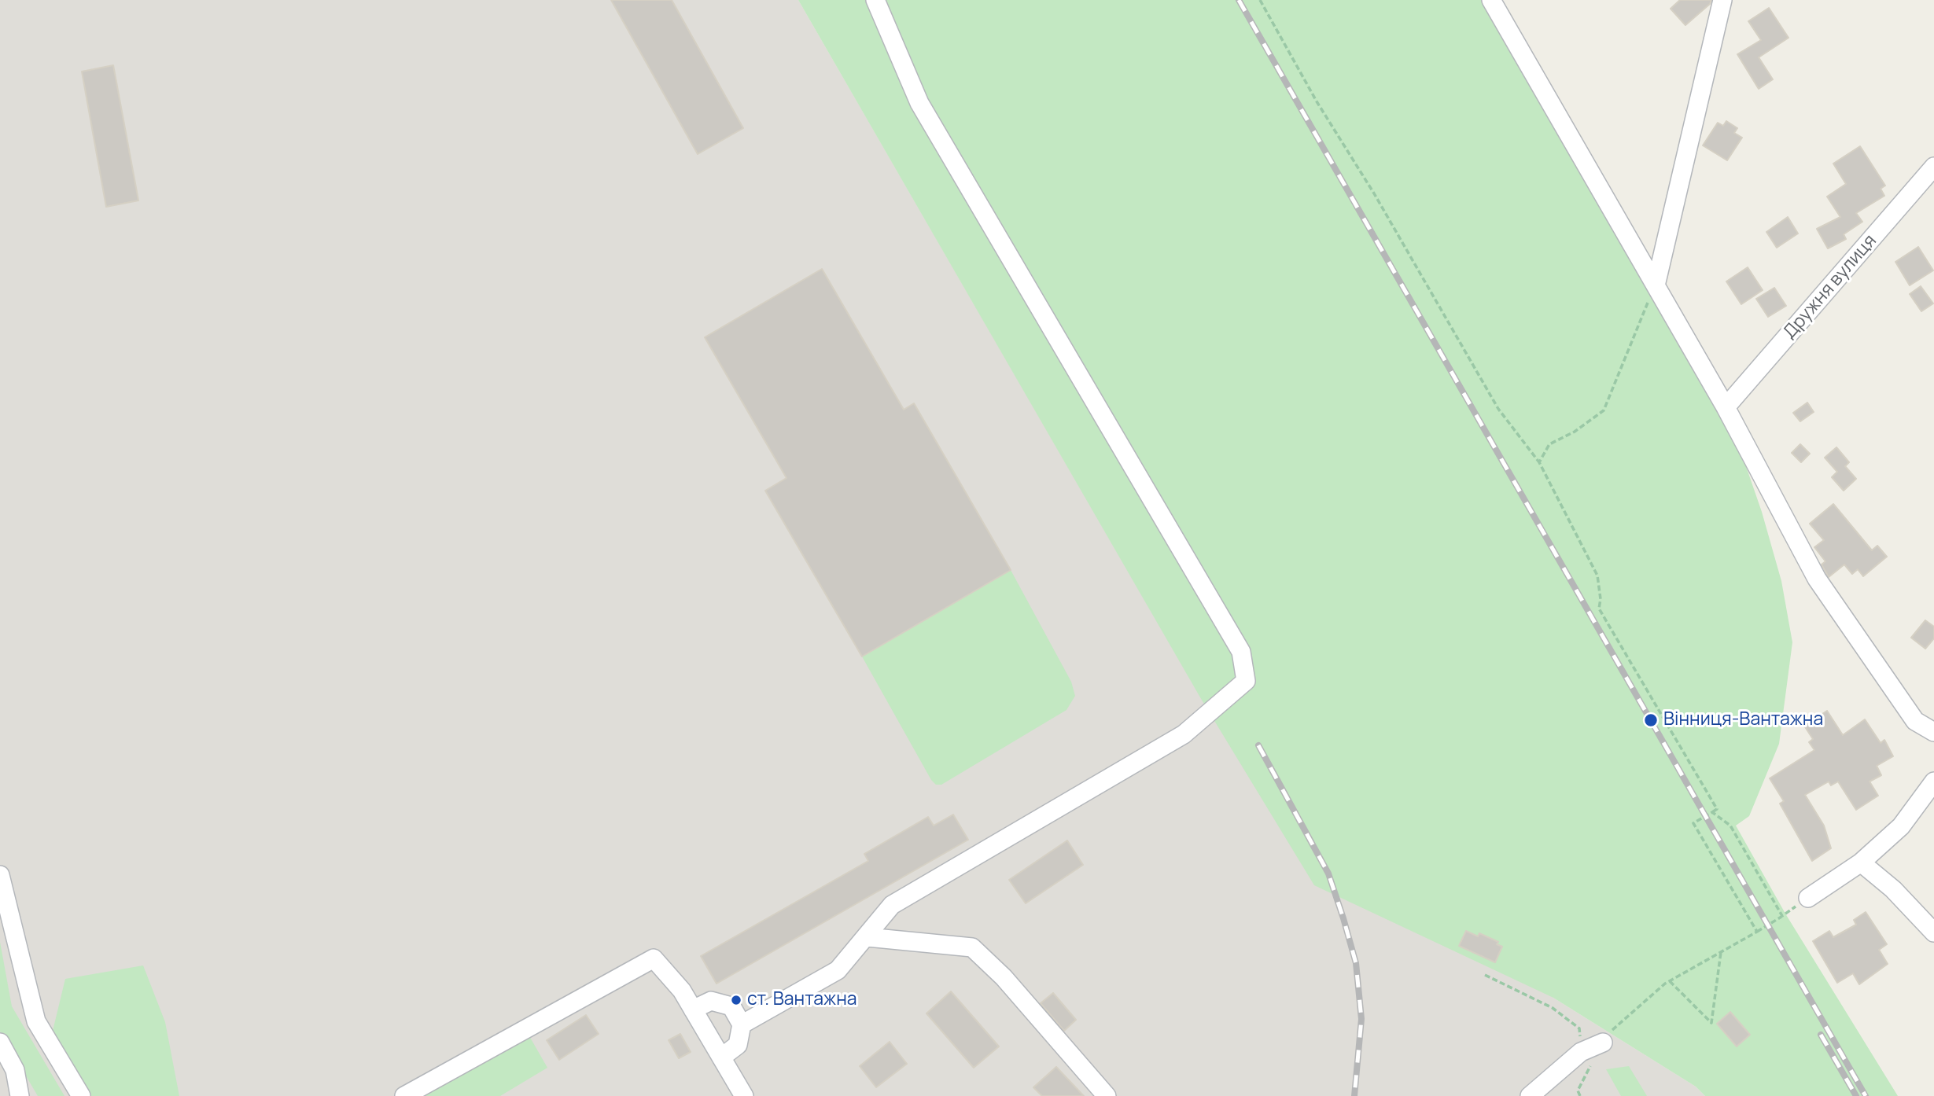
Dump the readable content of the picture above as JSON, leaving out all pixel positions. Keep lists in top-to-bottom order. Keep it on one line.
{"streets":{"street":["Дружня вулиця"]},"places":["Вінниця-Вантажна","ст. Вантажна"]}
